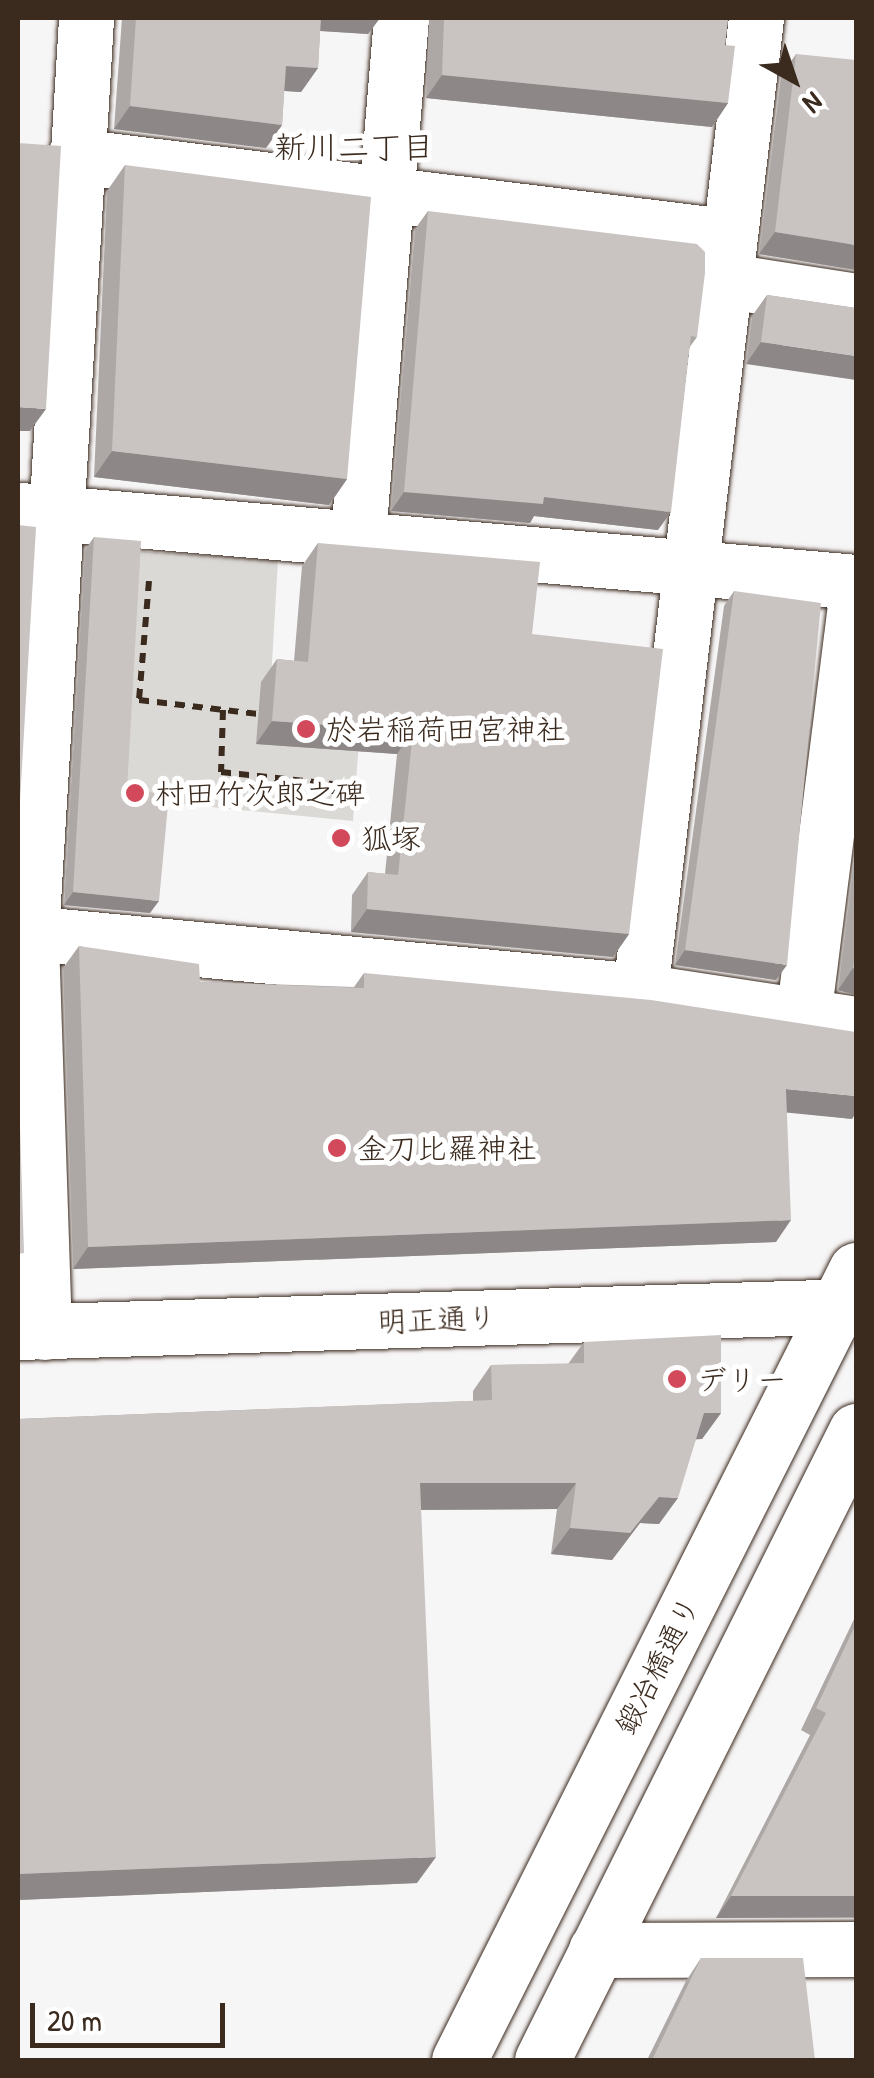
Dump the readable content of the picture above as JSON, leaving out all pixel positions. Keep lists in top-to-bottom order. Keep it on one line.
{"streets":{"street":["明正通り","鍛冶橋通り"]},"crossings":[["明正通り","鍛冶橋通り"]],"districts":["新川二丁目"],"places":["於岩稲荷田宮神社","村田竹次郎之碑","狐塚","金刀比羅神社","デリー"],"scale_bar":"20 m","north":"bottom right"}
